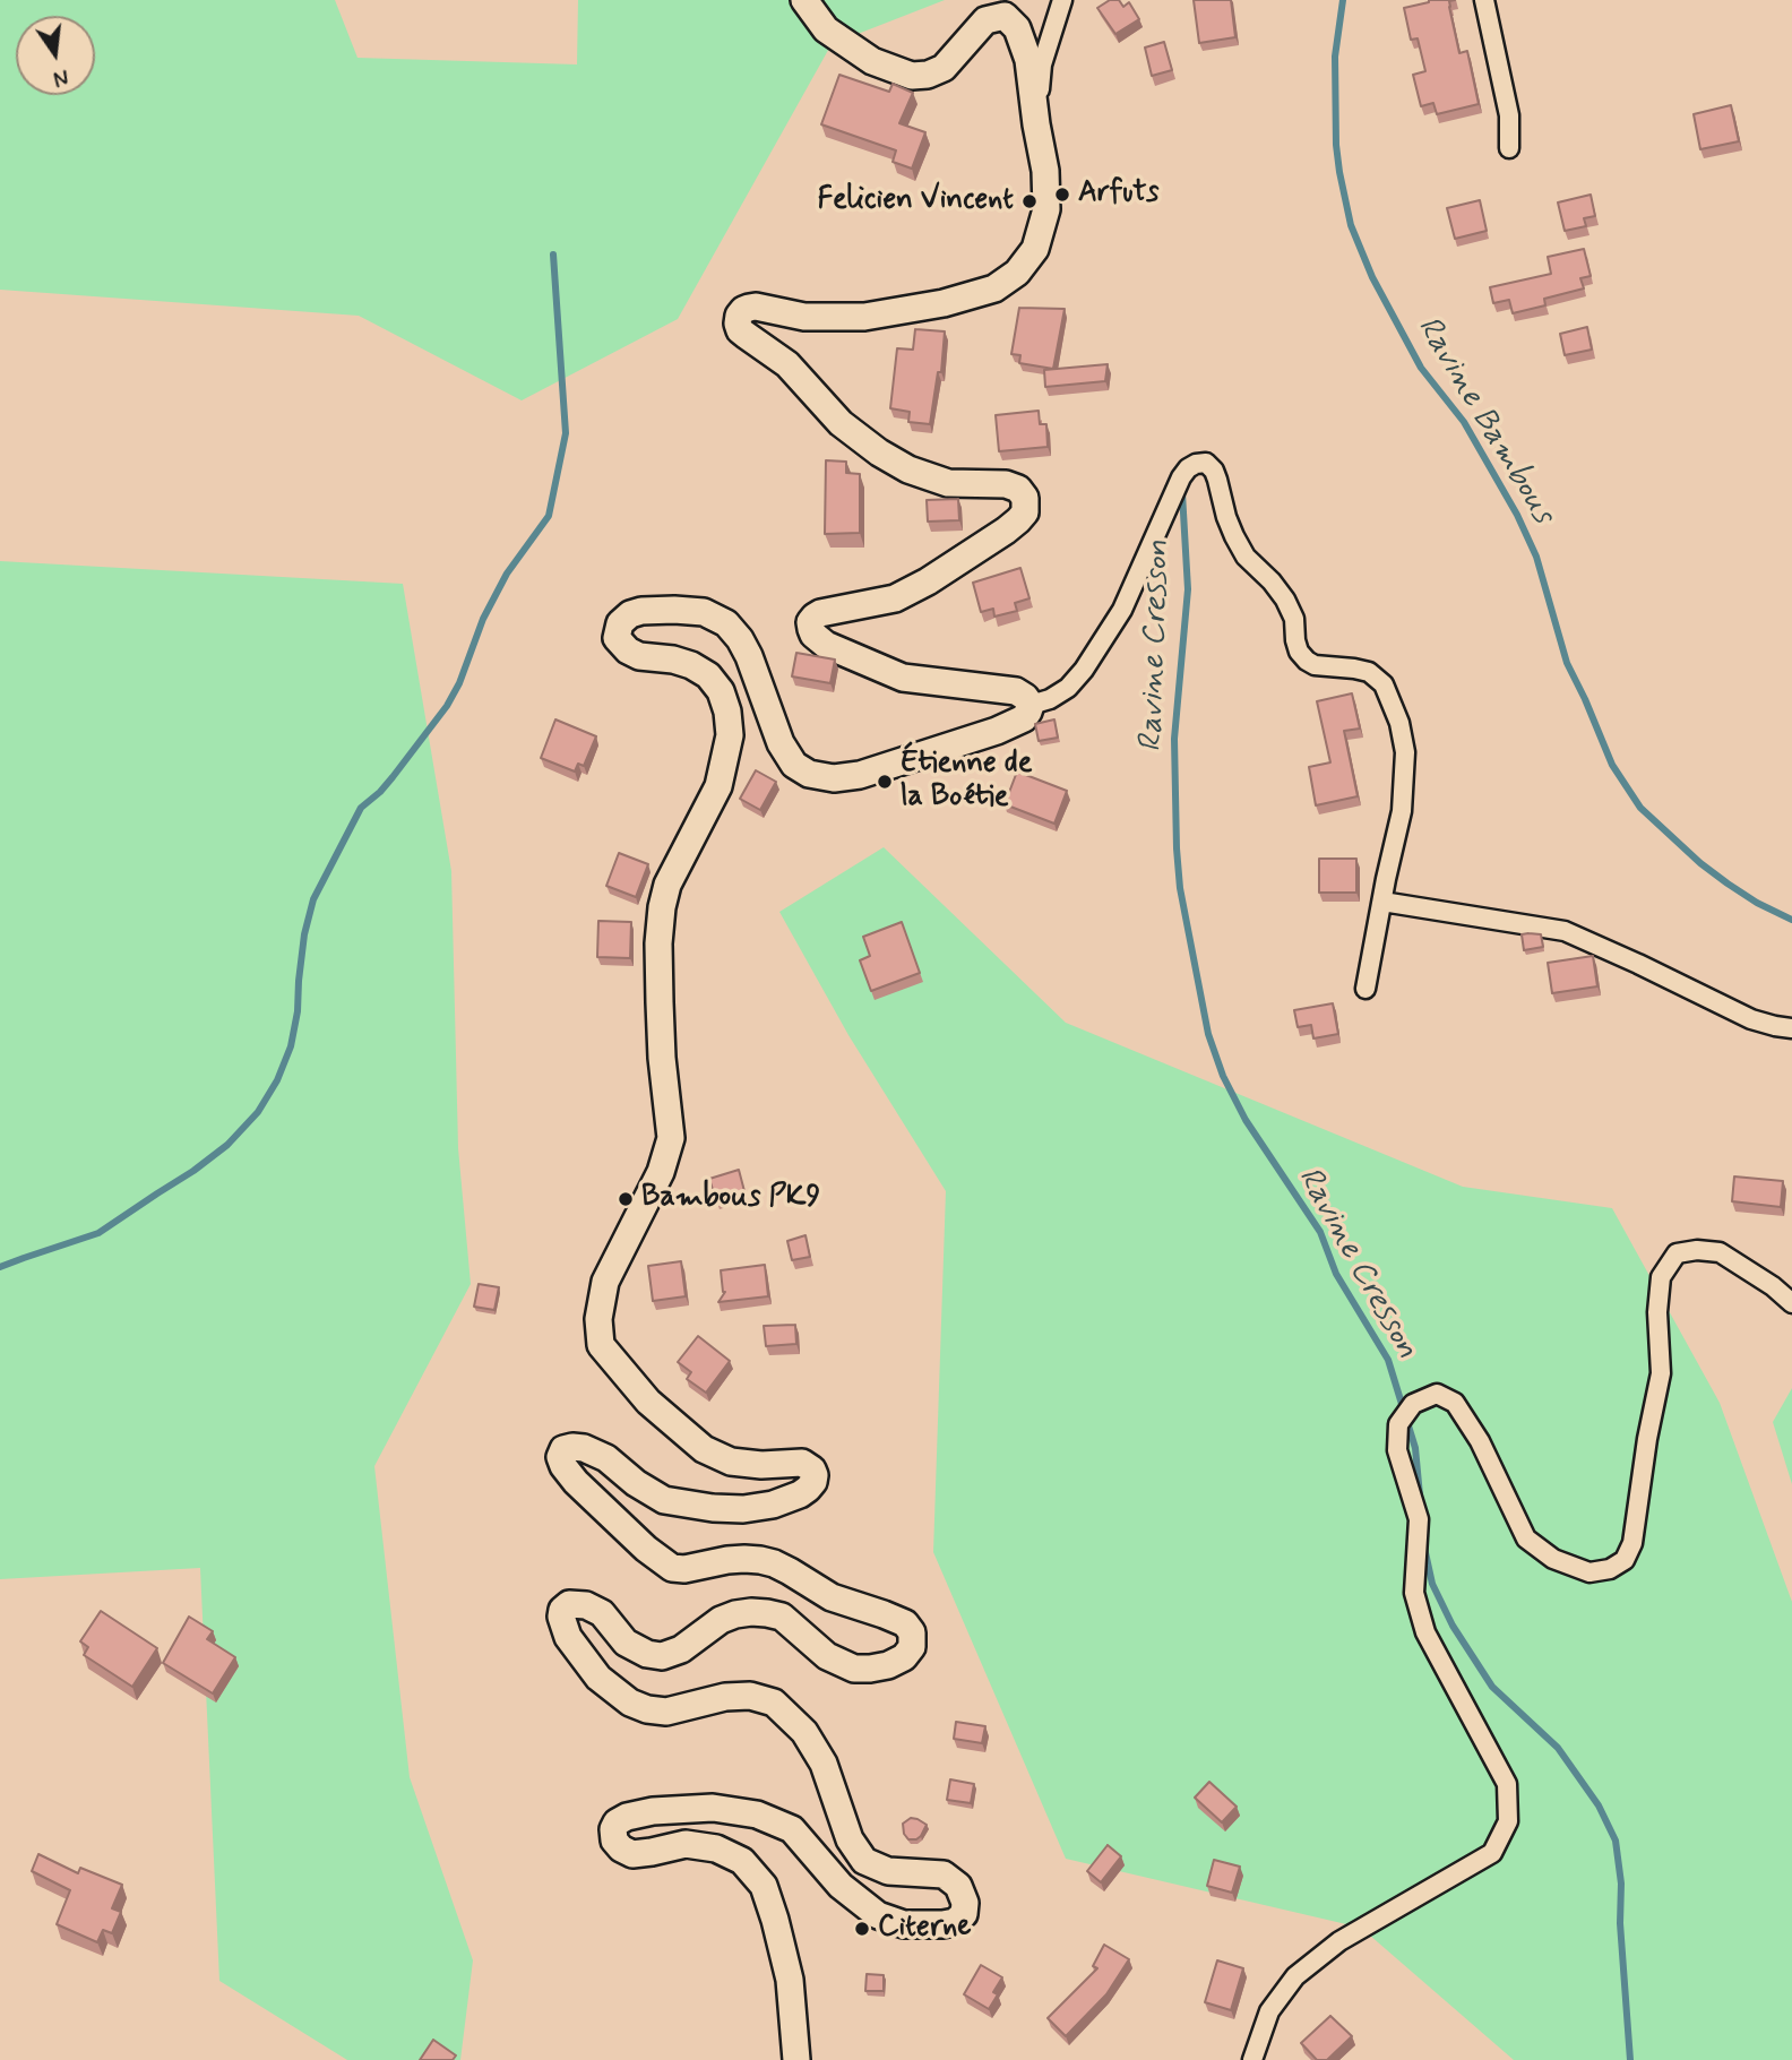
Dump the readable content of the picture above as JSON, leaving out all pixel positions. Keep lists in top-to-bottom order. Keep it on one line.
{"water":["Ravine Bambous","Ravine Cresson"],"places":["Arfuts","Felicien Vincent","Étienne de la Boétie","Bambous PK9","Citerne"],"north":"bottom"}
